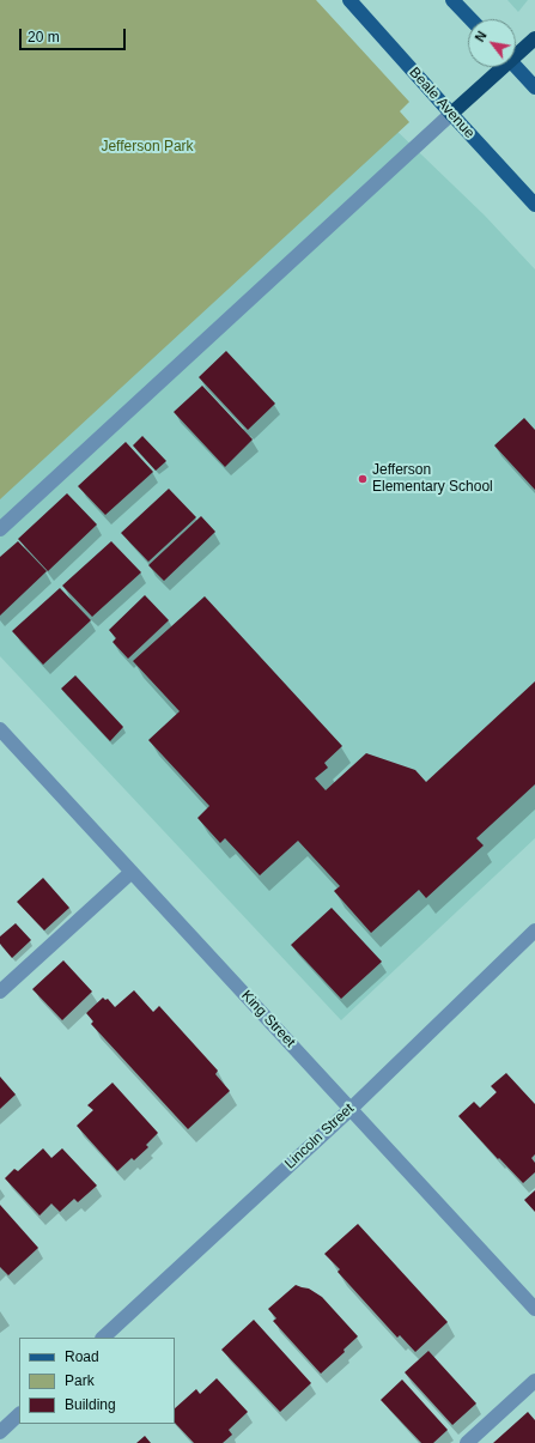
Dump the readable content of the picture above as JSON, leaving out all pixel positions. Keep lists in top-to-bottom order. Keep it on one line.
{"streets":{"main road":["Beale Avenue"],"street":["King Street","Lincoln Street"]},"crossings":[["King Street","Lincoln Street"]],"parks":["Jefferson Park"],"places":["Jefferson Elementary School"],"legend":["Road","Park","Building"],"scale_bar":"20 m","north":"top left"}
